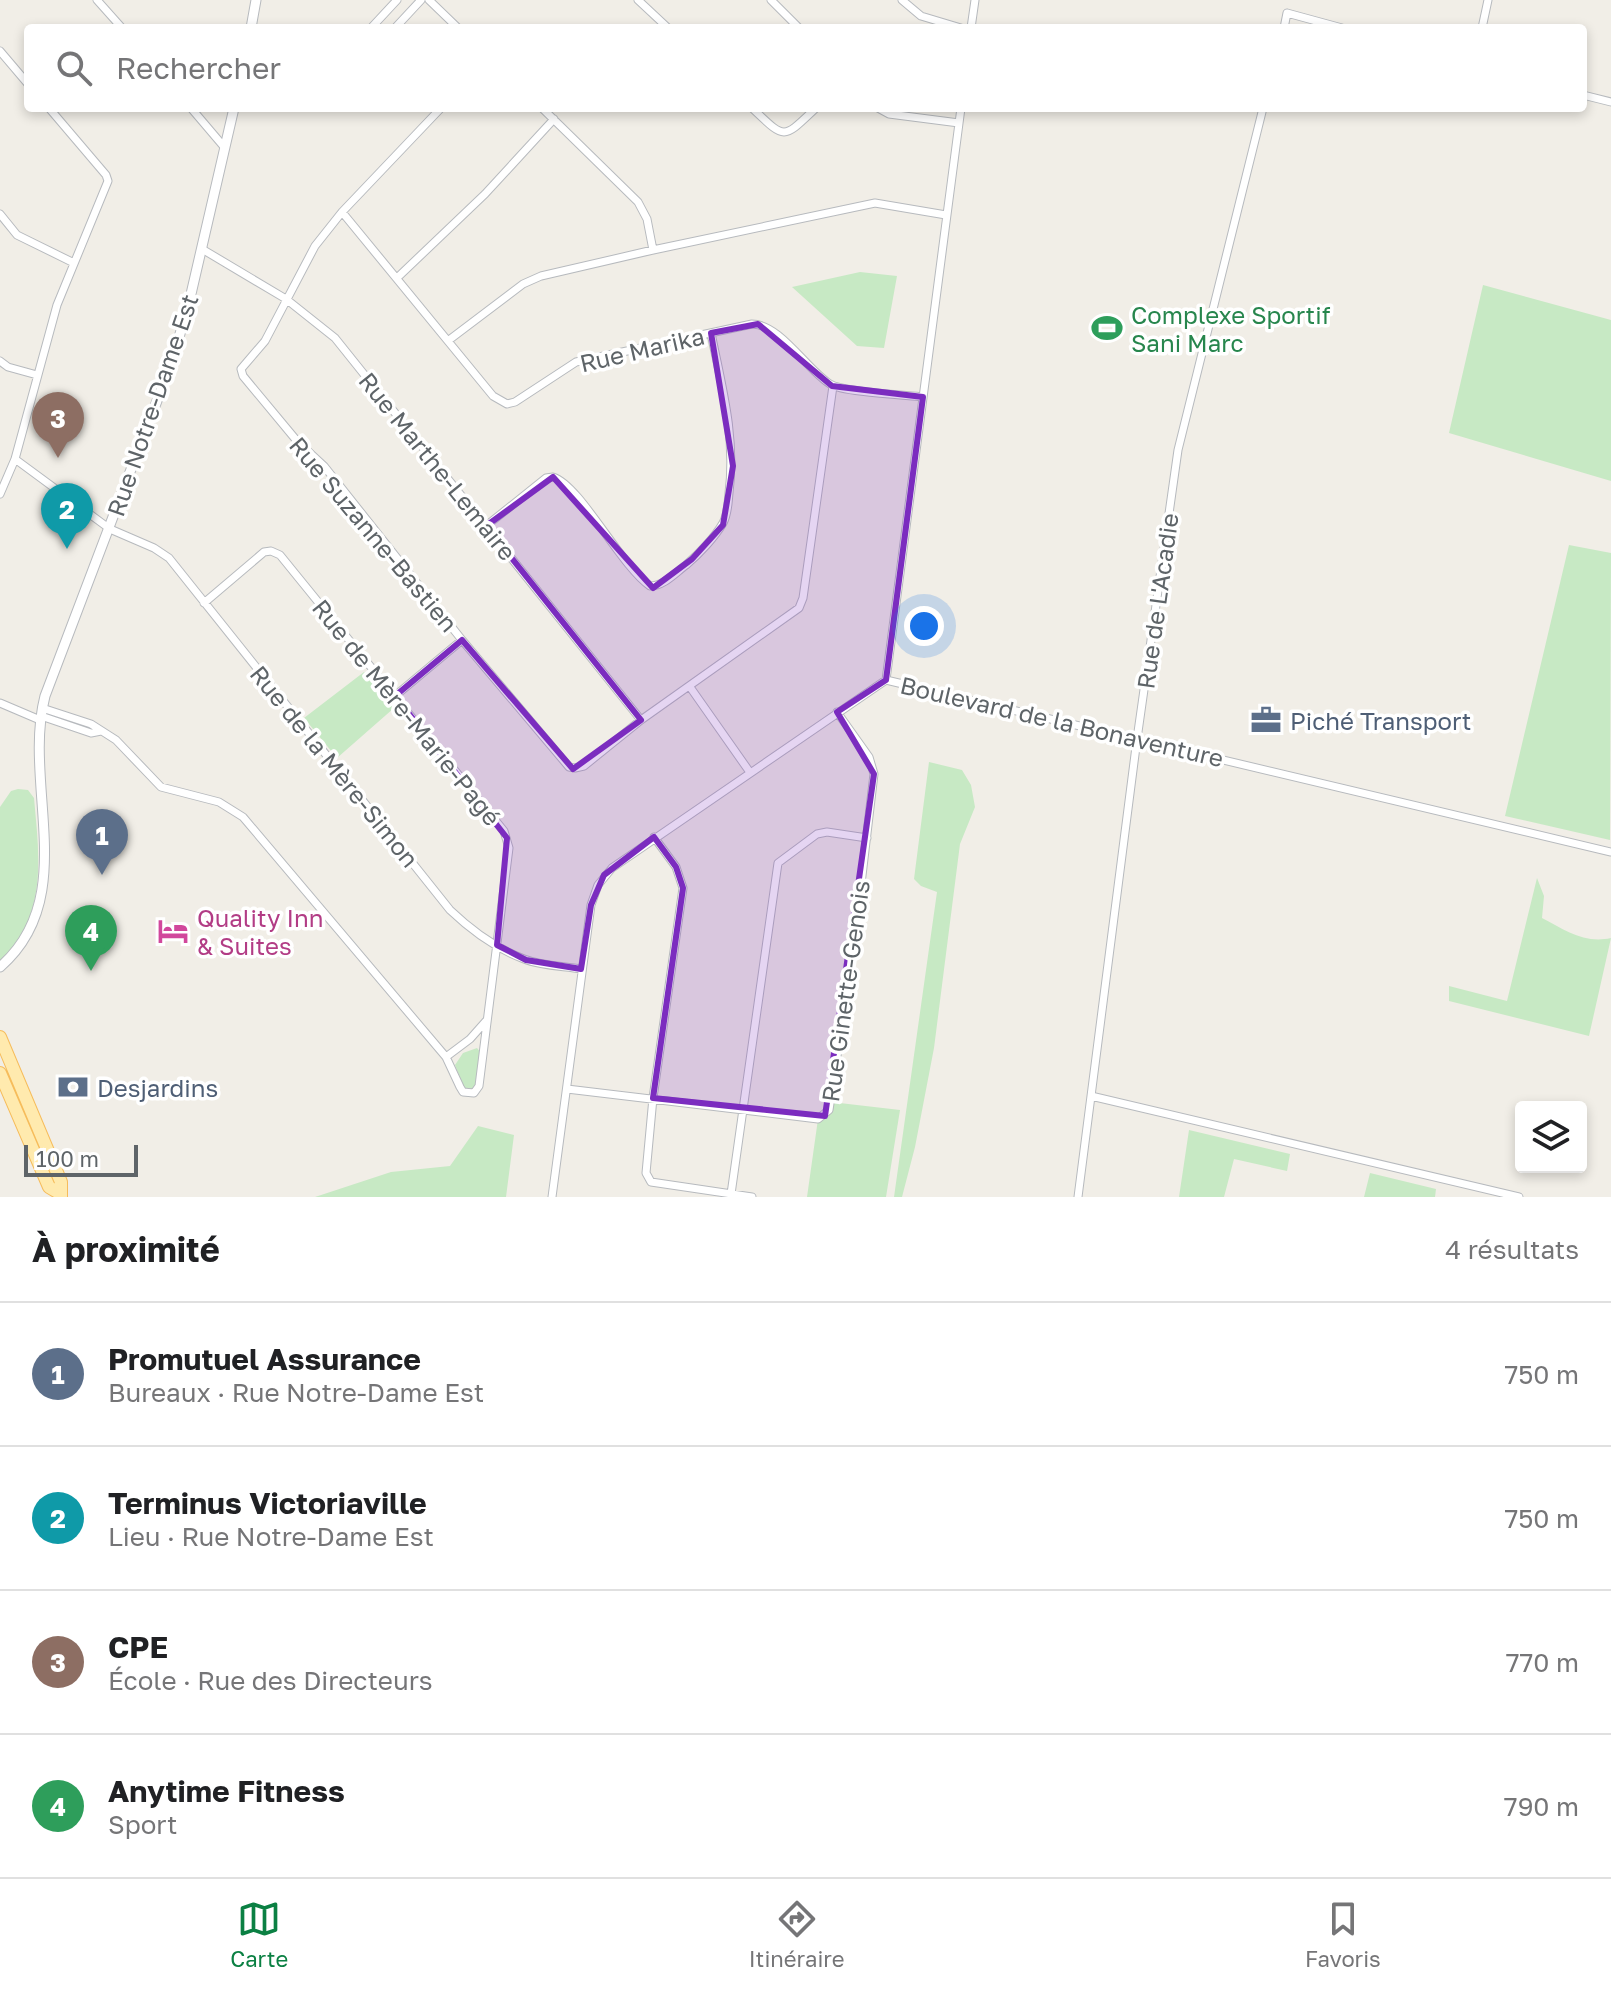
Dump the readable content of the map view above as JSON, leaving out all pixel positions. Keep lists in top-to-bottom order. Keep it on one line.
{"streets":{"street":["Rue Marika","Rue Notre-Dame Est","Rue Marthe-Lemaire","Rue Suzanne-Bastien","Rue de L'Acadie","Rue de Mère-Marie-Pagé","Boulevard de la Bonaventure","Rue de la Mère-Simon","Rue Ginette-Genois"]},"crossings":[["Rue Notre-Dame Est","Rue Marthe-Lemaire"],["Rue Notre-Dame Est","Rue de la Mère-Simon"],["Rue Marthe-Lemaire","Rue Suzanne-Bastien"],["Rue de L'Acadie","Boulevard de la Bonaventure"],["Rue de Mère-Marie-Pagé","Rue de la Mère-Simon"],["Boulevard de la Bonaventure","Rue de la Mère-Simon"],["Boulevard de la Bonaventure","Rue Ginette-Genois"]],"places":{"sports":["Complexe Sportif Sani Marc"],"office":["Piché Transport"],"hotel":["Quality Inn & Suites"],"bank":["Desjardins"]},"scale_bar":"100 m","page":{"search":"Rechercher","pins":["3","2","1","4"],"scale":"100 m","heading":["À proximité","4 résultats"],"list":[{"mark":"1","name":"Promutuel Assurance","note":"Bureaux · Rue Notre-Dame Est","value":"750 m"},{"mark":"2","name":"Terminus Victoriaville","note":"Lieu · Rue Notre-Dame Est","value":"750 m"},{"mark":"3","name":"CPE","note":"École · Rue des Directeurs","value":"770 m"},{"mark":"4","name":"Anytime Fitness","note":"Sport","value":"790 m"}],"nav":["Carte","Itinéraire","Favoris"]}}
